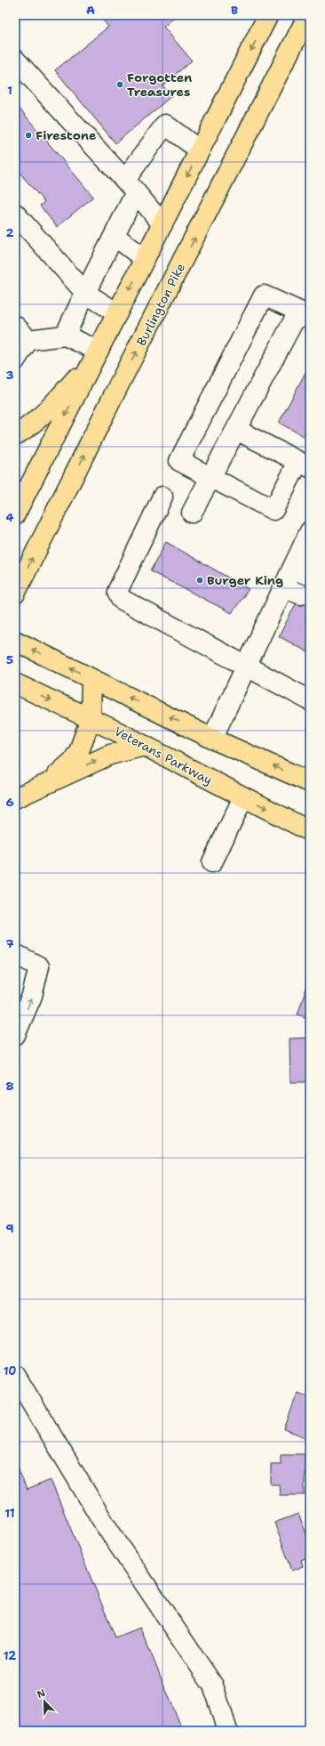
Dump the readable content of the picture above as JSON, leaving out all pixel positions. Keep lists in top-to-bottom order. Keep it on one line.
{"streets":{"main road":["Burlington Pike","Veterans Parkway"]},"places":["Forgotten Treasures","Firestone","Burger King"],"north":"top left","grid":{"columns":["A","B"],"rows":["1","2","3","4","5","6","7","8","9","10","11","12"]}}
